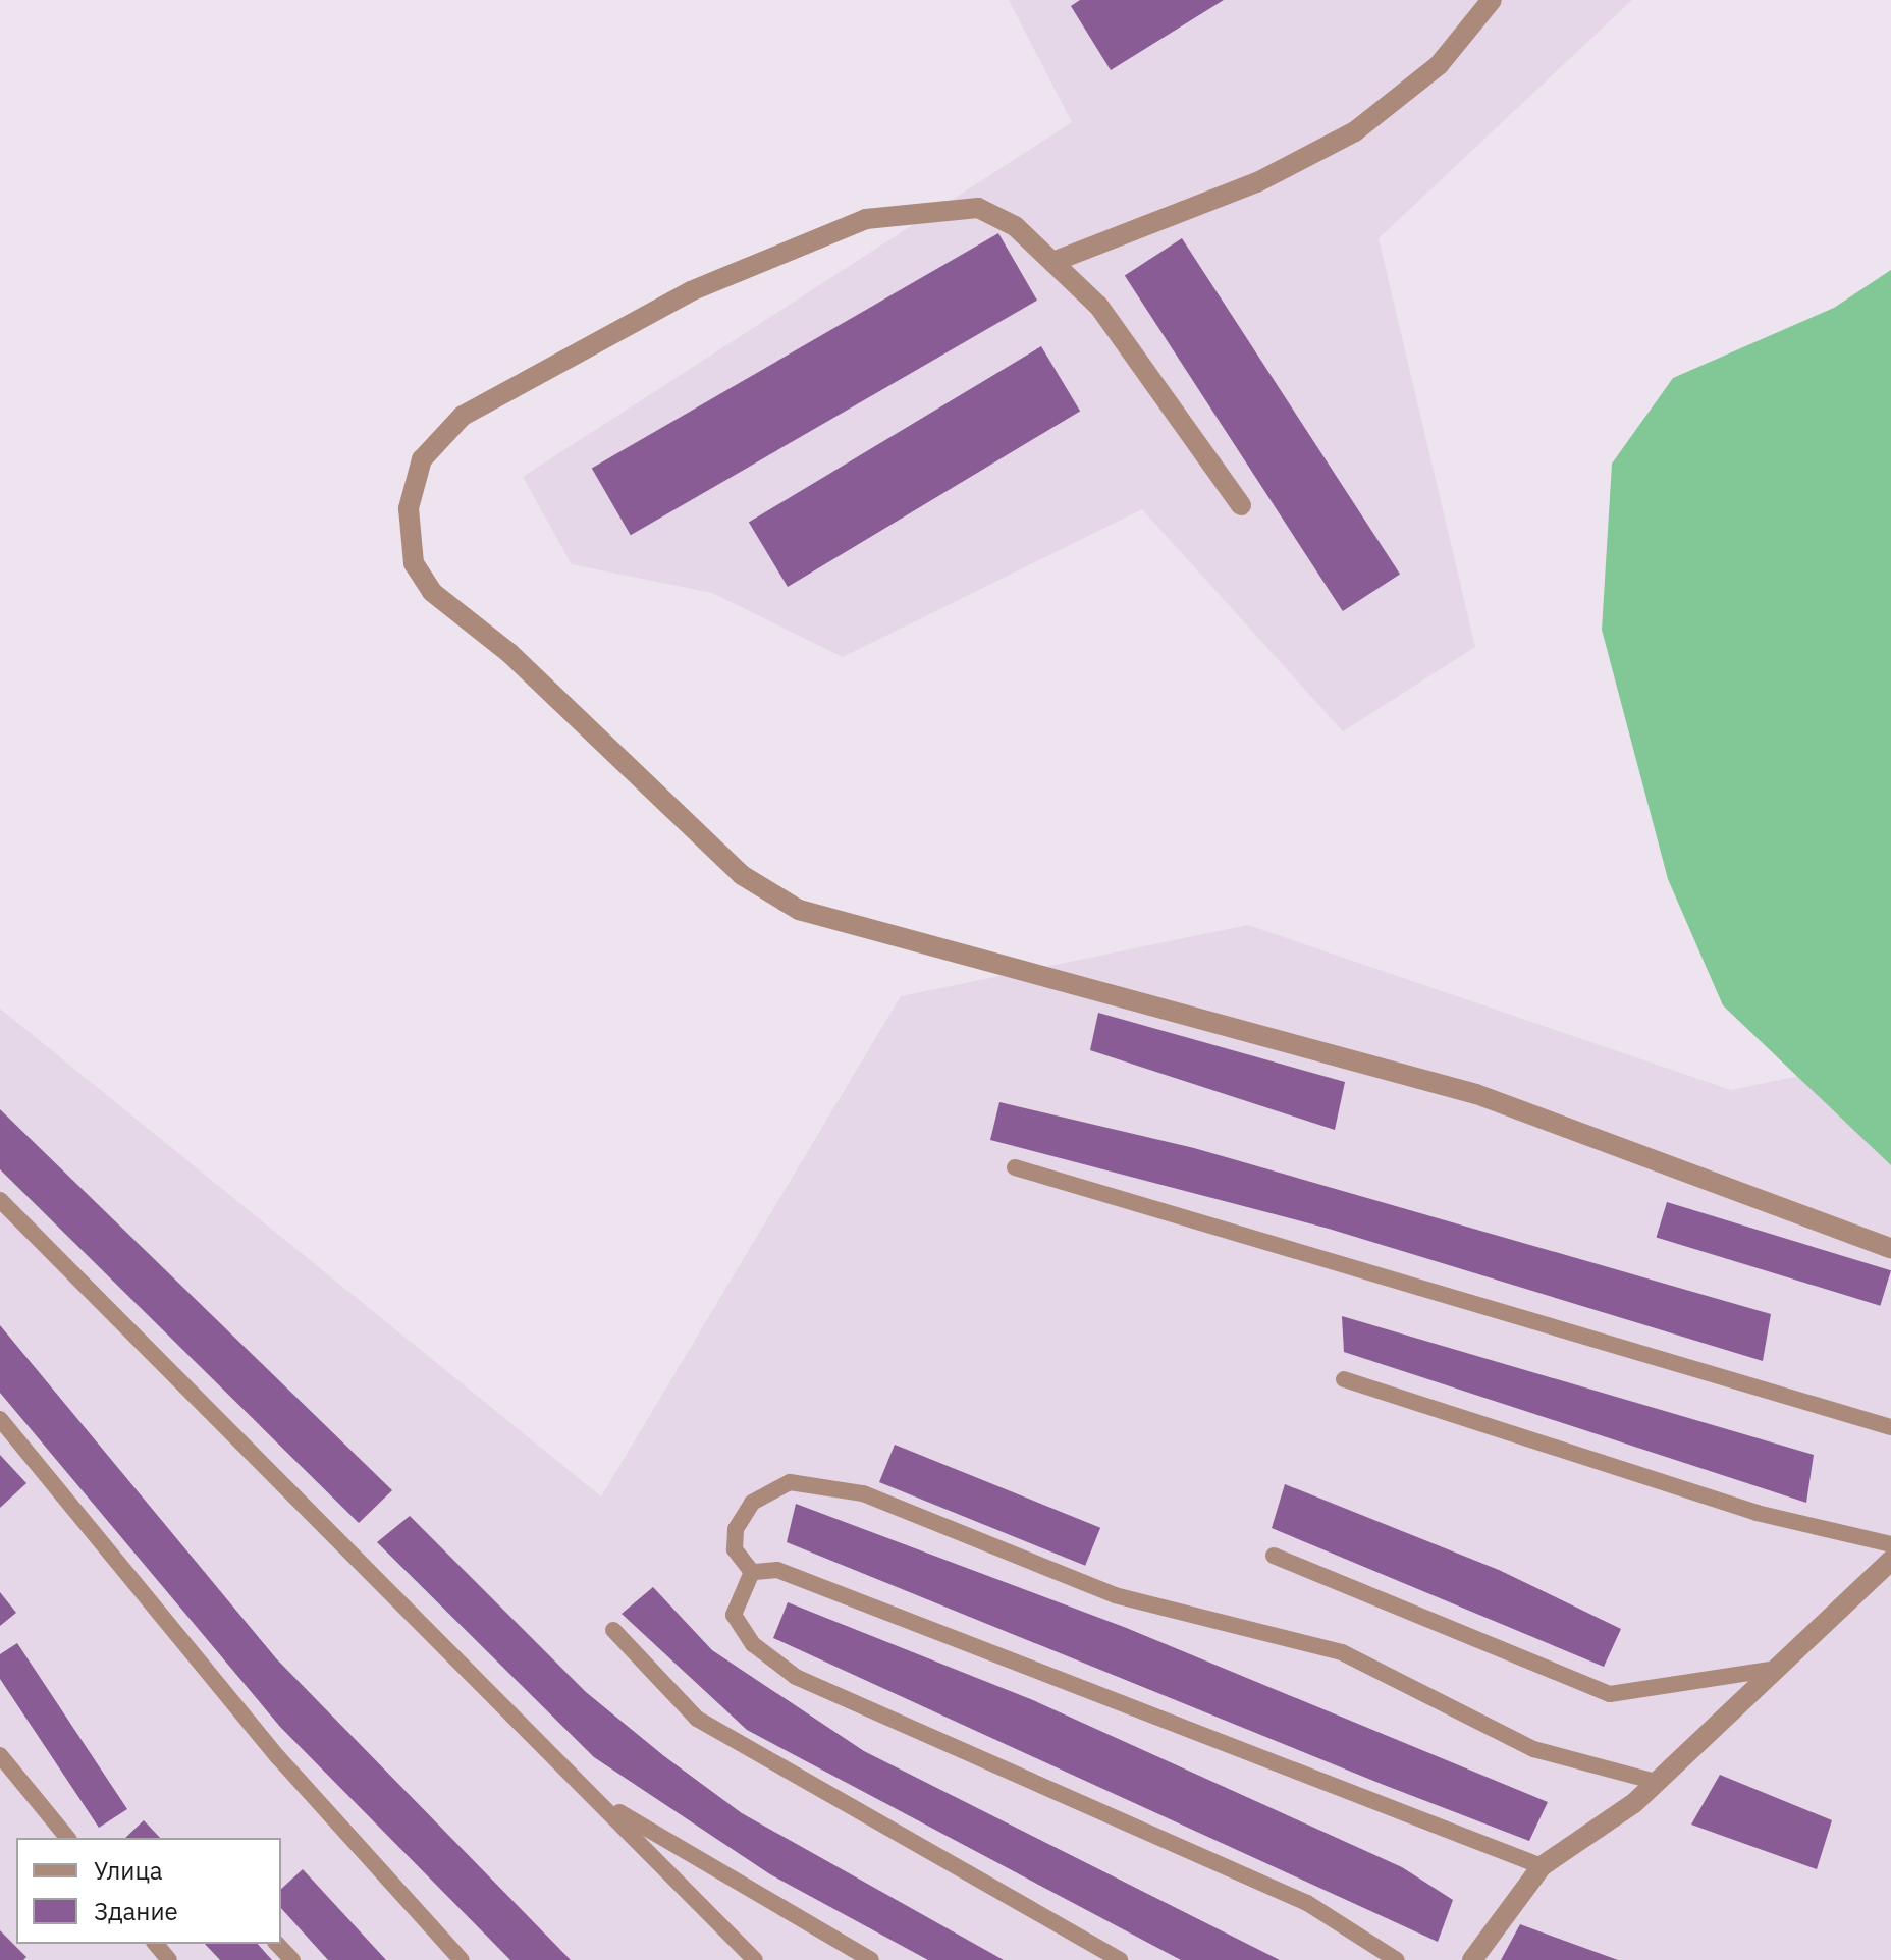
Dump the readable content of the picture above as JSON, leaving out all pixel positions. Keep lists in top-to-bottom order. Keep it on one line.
{"legend":["Улица","Здание"]}
